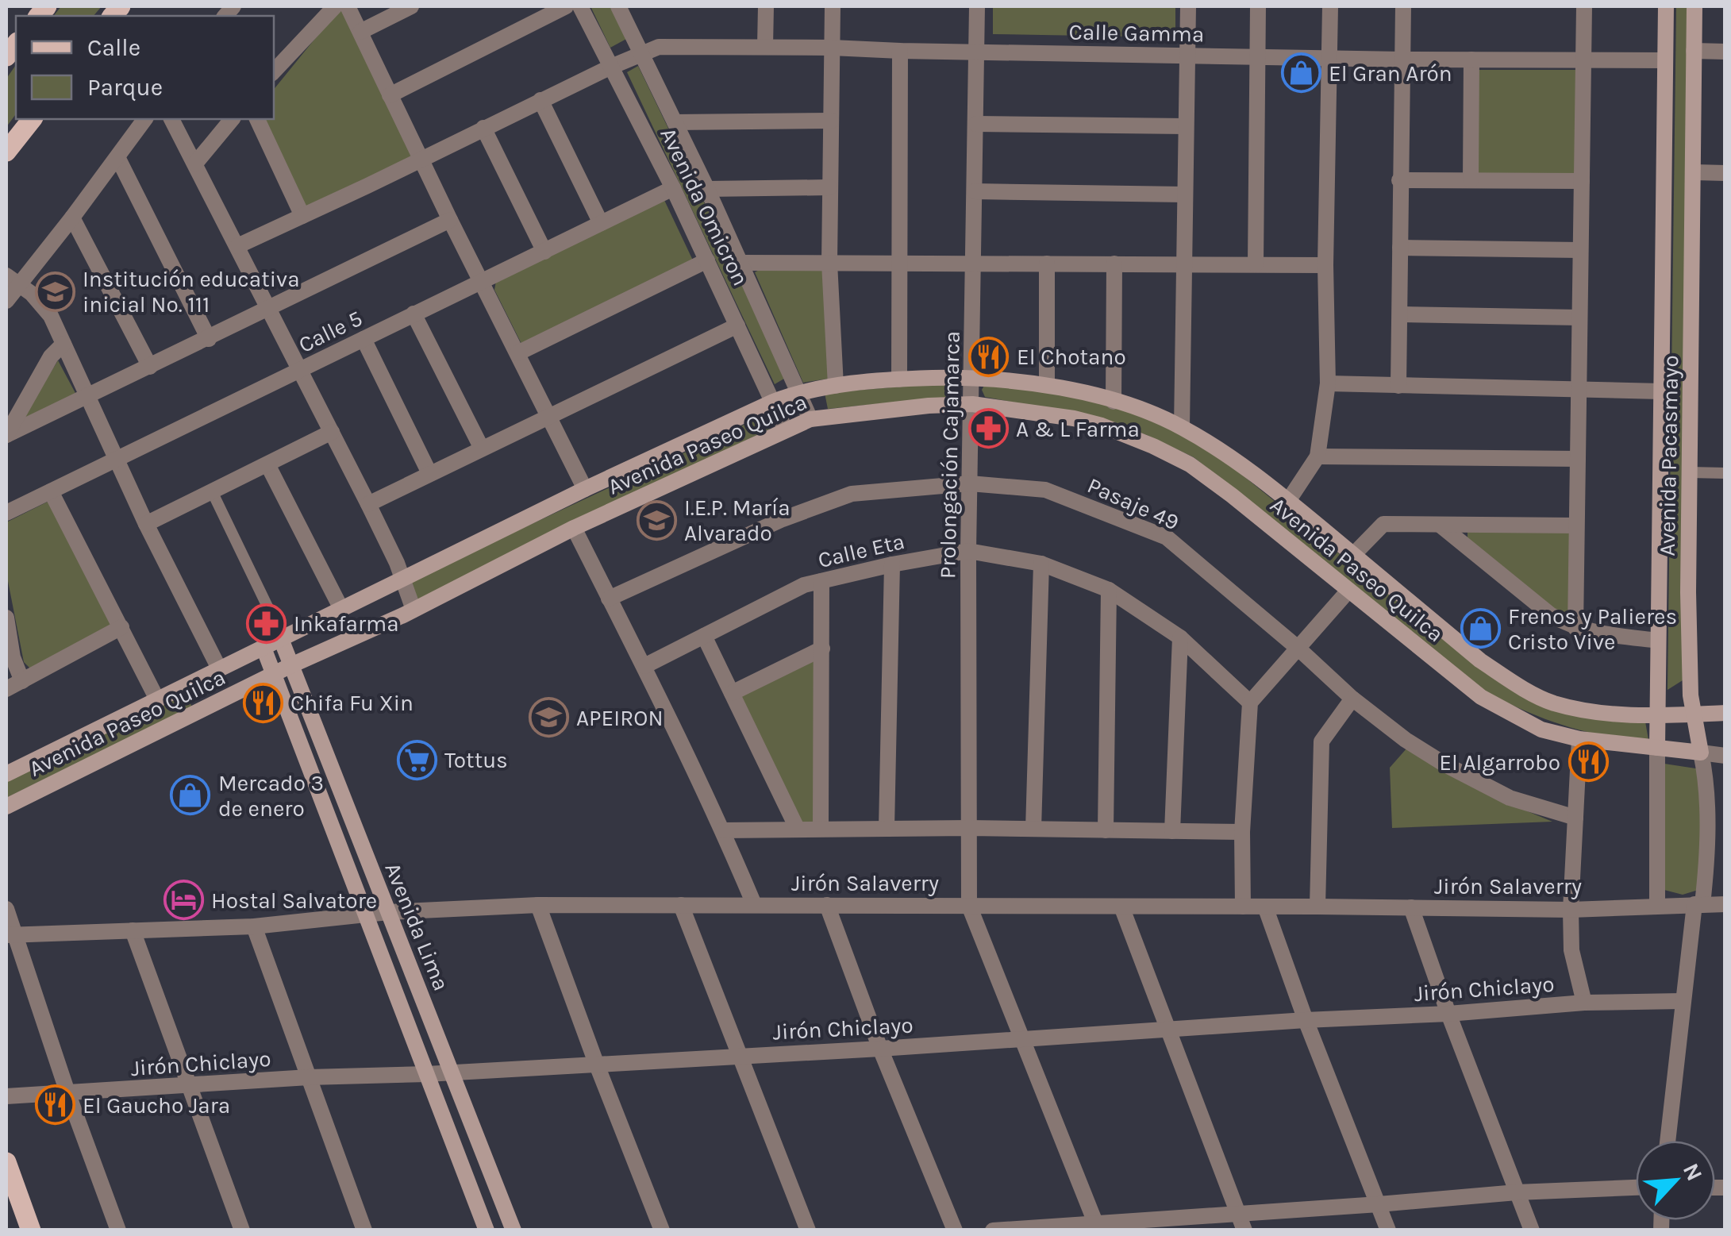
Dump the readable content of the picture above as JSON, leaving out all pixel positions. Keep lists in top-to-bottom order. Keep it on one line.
{"streets":{"main road":["Avenida Paseo Quilca","Avenida Pacasmayo","Avenida Lima"],"street":["Calle Gamma","Avenida Omicron","Calle 5","Prolongación Cajamarca","Pasaje 49","Calle Eta","Jirón Salaverry","Jirón Chiclayo"]},"crossings":[["Calle Gamma","Avenida Omicron"],["Calle Gamma","Prolongación Cajamarca"],["Calle Gamma","Avenida Pacasmayo"],["Avenida Omicron","Calle 5"],["Avenida Omicron","Avenida Paseo Quilca"],["Avenida Paseo Quilca","Prolongación Cajamarca"],["Avenida Paseo Quilca","Avenida Pacasmayo"],["Avenida Paseo Quilca","Avenida Lima"],["Prolongación Cajamarca","Pasaje 49"],["Prolongación Cajamarca","Calle Eta"],["Prolongación Cajamarca","Jirón Salaverry"],["Avenida Pacasmayo","Jirón Salaverry"],["Avenida Pacasmayo","Jirón Chiclayo"],["Jirón Salaverry","Avenida Lima"],["Avenida Lima","Jirón Chiclayo"]],"places":{"shop":["El Gran Arón","Frenos y Palieres Cristo Vive","Mercado 3 de enero"],"school or university":["Institución educativa inicial No. 111","I.E.P. María Alvarado","APEIRON"],"restaurant":["El Chotano","Chifa Fu Xin","El Algarrobo","El Gaucho Jara"],"pharmacy":["A & L Farma","Inkafarma"],"supermarket":["Tottus"],"hotel":["Hostal Salvatore"]},"legend":["Calle","Parque"],"north":"top right"}
